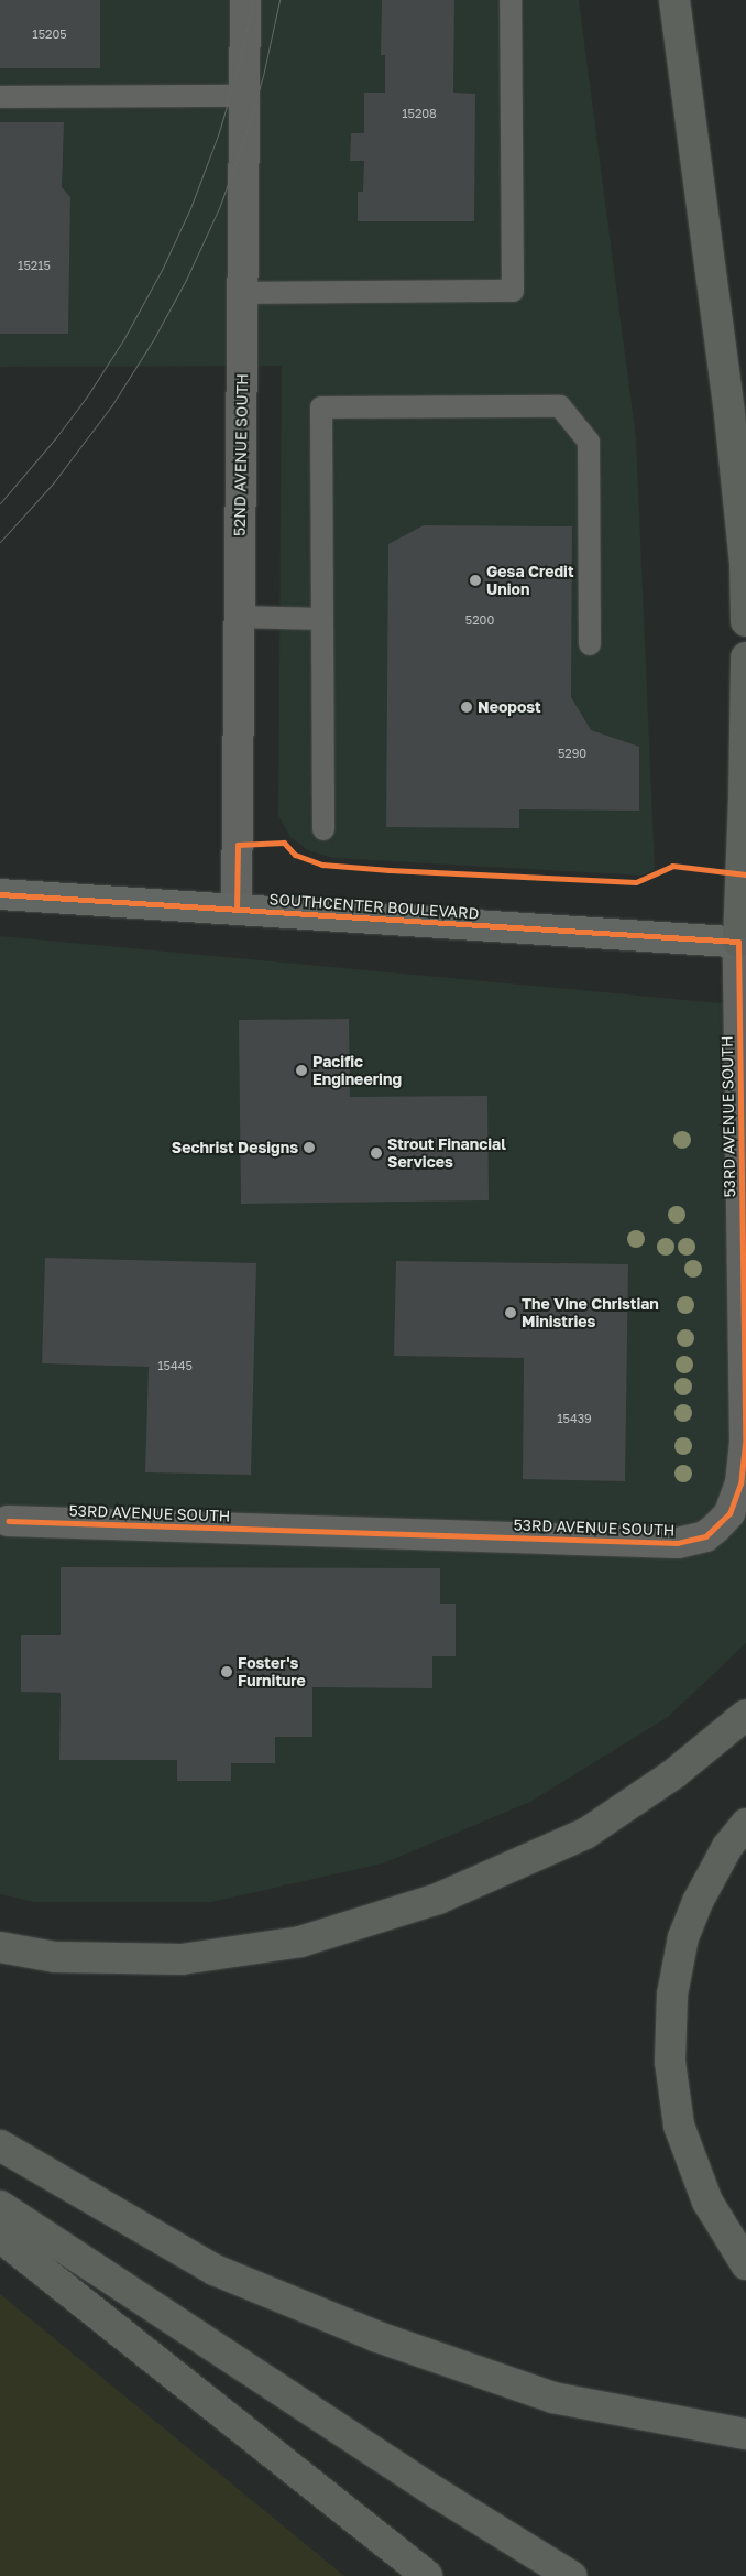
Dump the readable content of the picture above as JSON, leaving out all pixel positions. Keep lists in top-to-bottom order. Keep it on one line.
{"streets":{"street":["52ND AVENUE SOUTH","SOUTHCENTER BOULEVARD","53RD AVENUE SOUTH"]},"crossings":[["52ND AVENUE SOUTH","SOUTHCENTER BOULEVARD"],["SOUTHCENTER BOULEVARD","53RD AVENUE SOUTH"]],"places":["Gesa Credit Union","Neopost","Pacific Engineering","Sechrist Designs","Strout Financial Services","The Vine Christian Ministries","Foster's Furniture"],"house_numbers":["15205","15208","15215","5200","5290","15445","15439"]}
